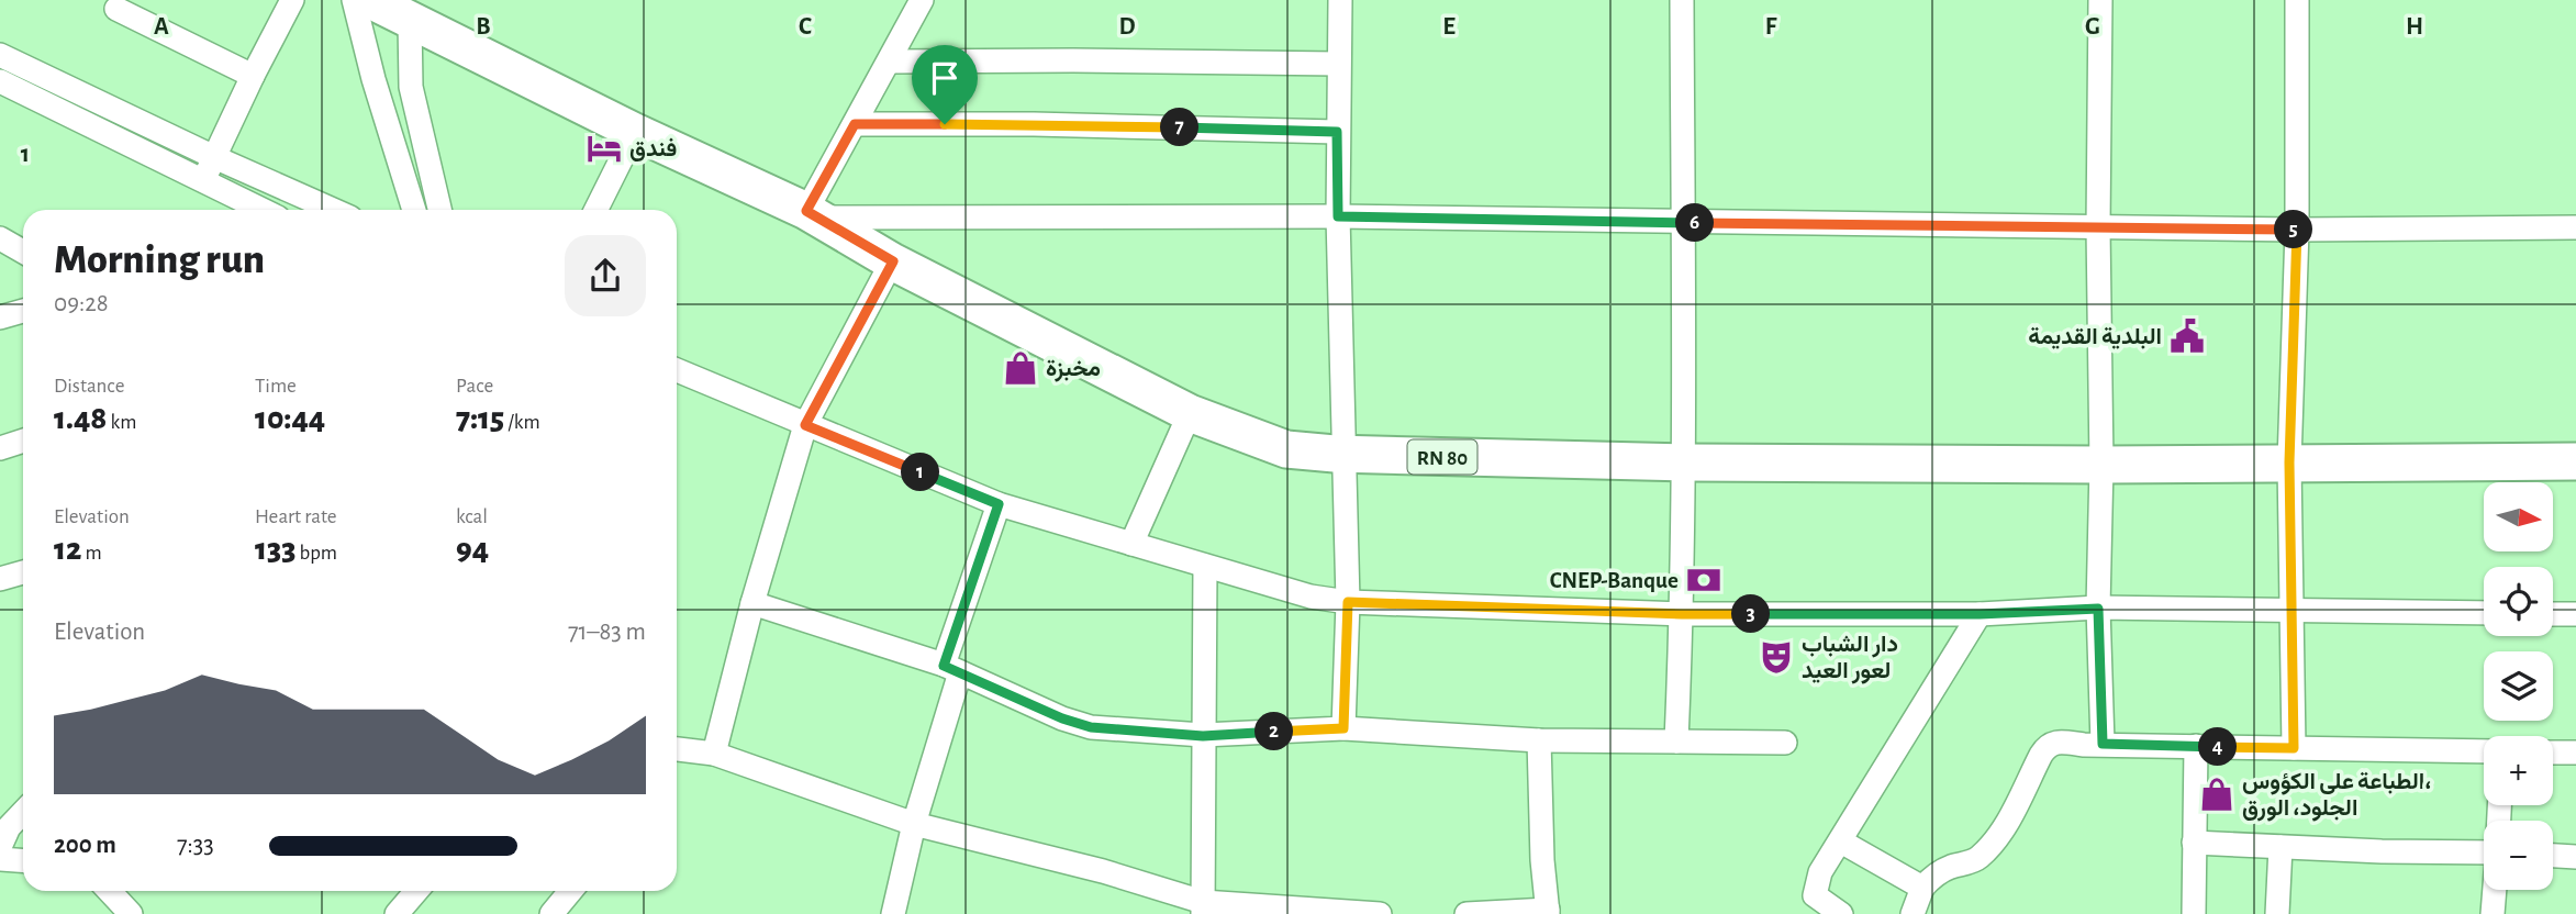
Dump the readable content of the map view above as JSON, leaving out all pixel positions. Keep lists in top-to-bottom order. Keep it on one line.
{"streets":{"main road":["RN 80"]},"places":{"hotel":["فندق"],"public building":["البلدية القديمة"],"shop":["مخبزة","الطباعة على الكؤوس، الجلود، الورق"],"bank":["CNEP-Banque"],"theatre":["دار الشباب لعور العيد"]},"north":"right","page":{"pins":["7","6","5","1","3","2","4"],"heading":["Morning run","09:28"],"stats":[["Distance","1.48 km"],["Time","10:44"],["Pace","7:15 /km"],["Elevation","12 m"],["Heart rate","133 bpm"],["kcal","94"]],"map_buttons":["+","−"],"chart":["Elevation","71–83 m"],"list":[{"name":"200 m","note":"7:33"}]},"grid":{"columns":["A","B","C","D","E","F","G","H"],"rows":["1"]}}
